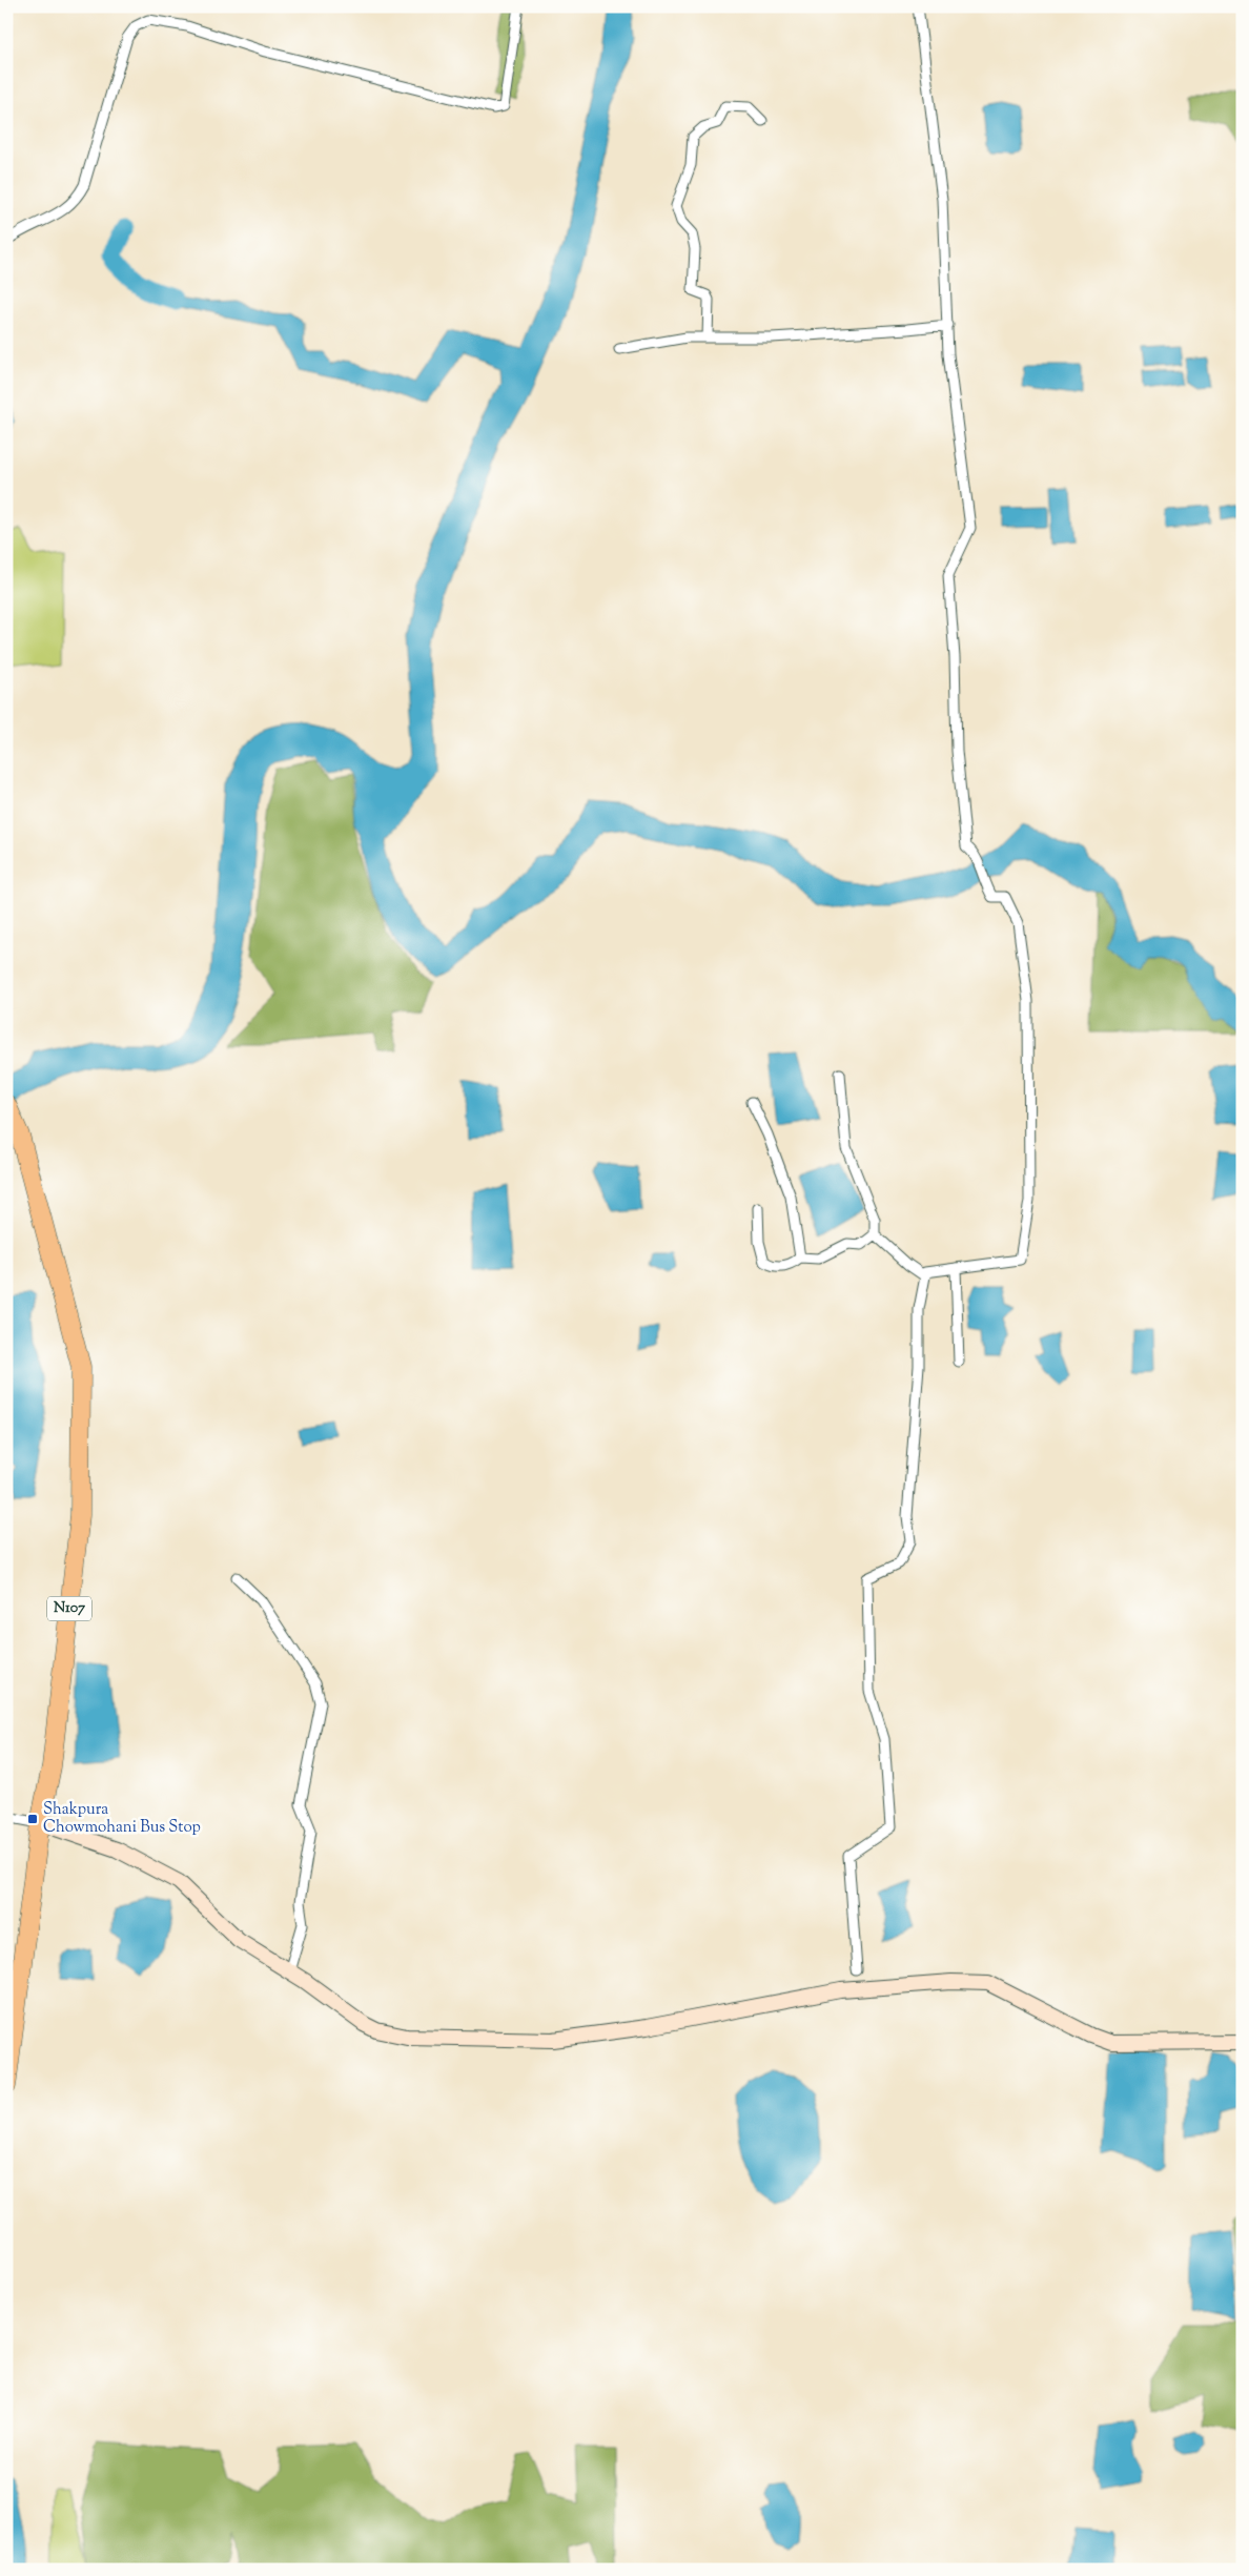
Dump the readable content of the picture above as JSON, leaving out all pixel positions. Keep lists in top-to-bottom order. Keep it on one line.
{"streets":{"highway":["N107"]},"places":{"transit":["Shakpura Chowmohani Bus Stop"]}}
